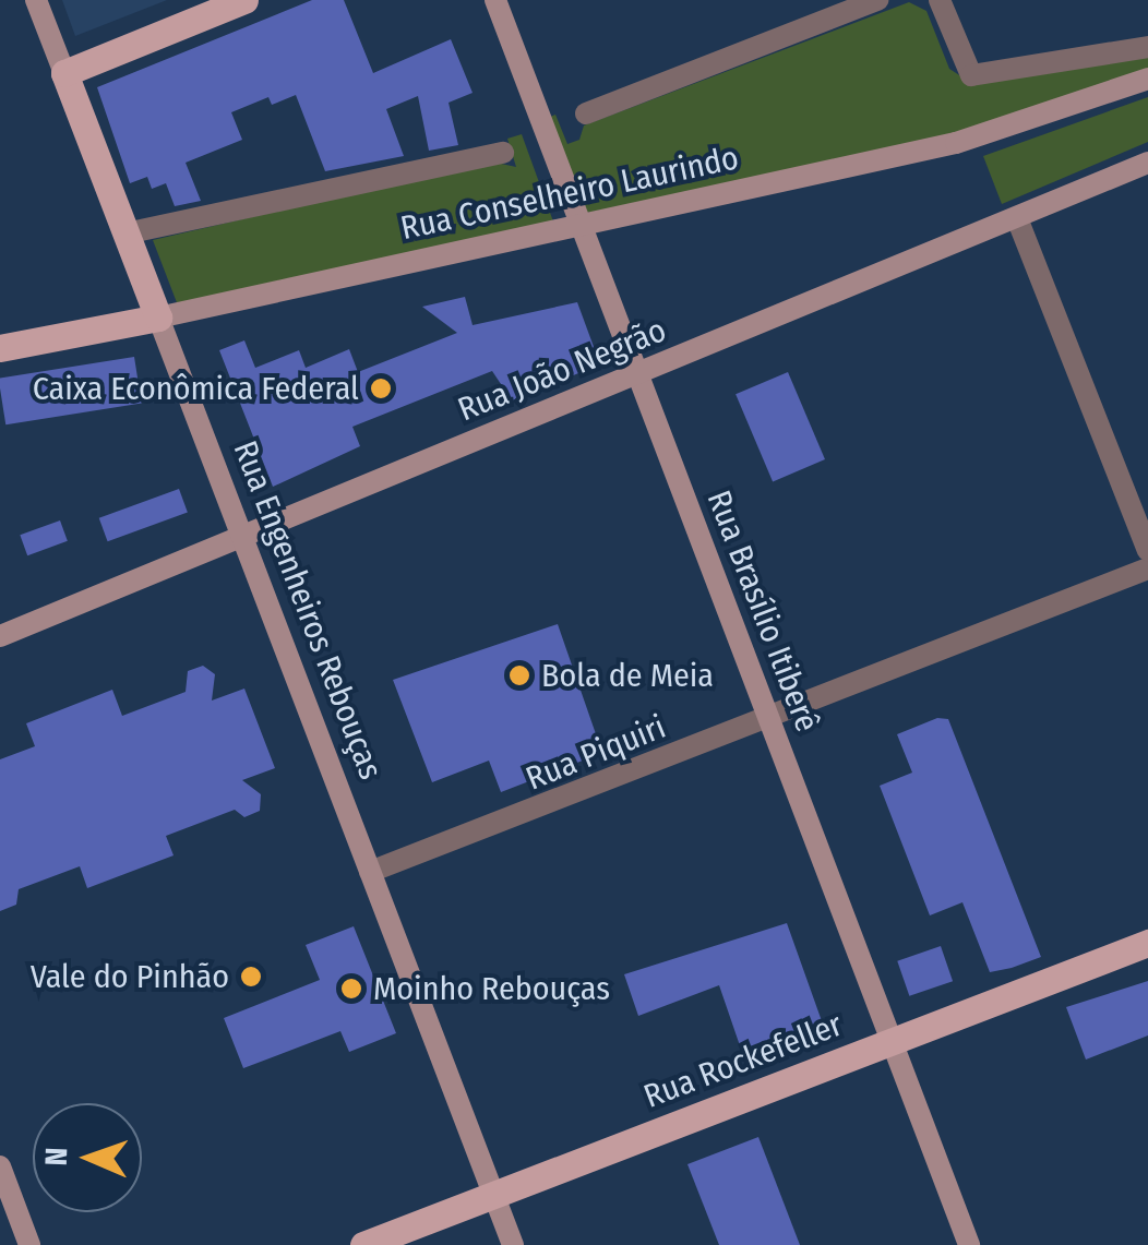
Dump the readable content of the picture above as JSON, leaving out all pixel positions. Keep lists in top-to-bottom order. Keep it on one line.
{"streets":{"main road":["Rua Conselheiro Laurindo","Rua João Negrão","Rua Engenheiros Rebouças","Rua Brasílio Itiberê","Rua Rockefeller"],"street":["Rua Piquiri"]},"crossings":[["Rua Conselheiro Laurindo","Rua Engenheiros Rebouças"],["Rua Conselheiro Laurindo","Rua Brasílio Itiberê"],["Rua João Negrão","Rua Engenheiros Rebouças"],["Rua João Negrão","Rua Brasílio Itiberê"],["Rua Engenheiros Rebouças","Rua Piquiri"],["Rua Engenheiros Rebouças","Rua Rockefeller"],["Rua Brasílio Itiberê","Rua Piquiri"],["Rua Brasílio Itiberê","Rua Rockefeller"]],"places":["Caixa Econômica Federal","Bola de Meia","Vale do Pinhão","Moinho Rebouças"],"north":"left"}
